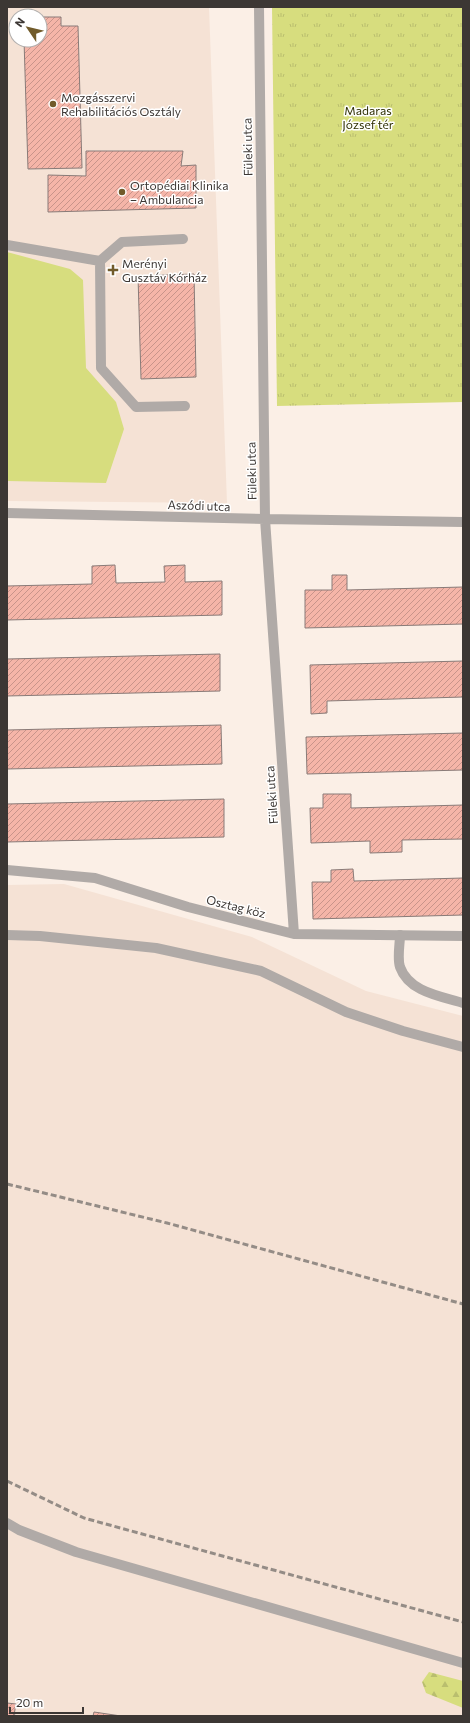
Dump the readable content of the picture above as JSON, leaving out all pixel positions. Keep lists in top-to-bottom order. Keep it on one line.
{"streets":{"street":["Füleki utca","Aszódi utca","Osztag köz"]},"crossings":[["Füleki utca","Aszódi utca"],["Füleki utca","Osztag köz"]],"parks":["Madaras József tér"],"places":{"other":["Mozgásszervi Rehabilitációs Osztály","Ortopédiai Klinika – Ambulancia"],"health":["Merényi Gusztáv Kórház"]},"scale_bar":"20 m","north":"top left"}
